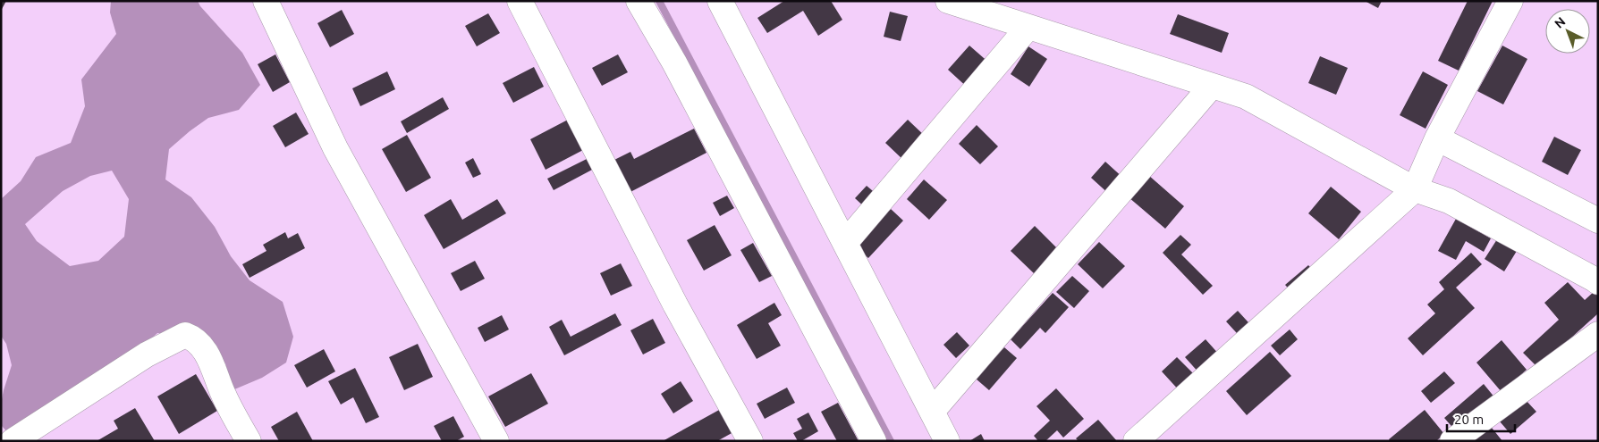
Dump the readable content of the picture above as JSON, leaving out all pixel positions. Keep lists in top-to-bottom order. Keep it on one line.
{"scale_bar":"20 m","north":"top left"}
